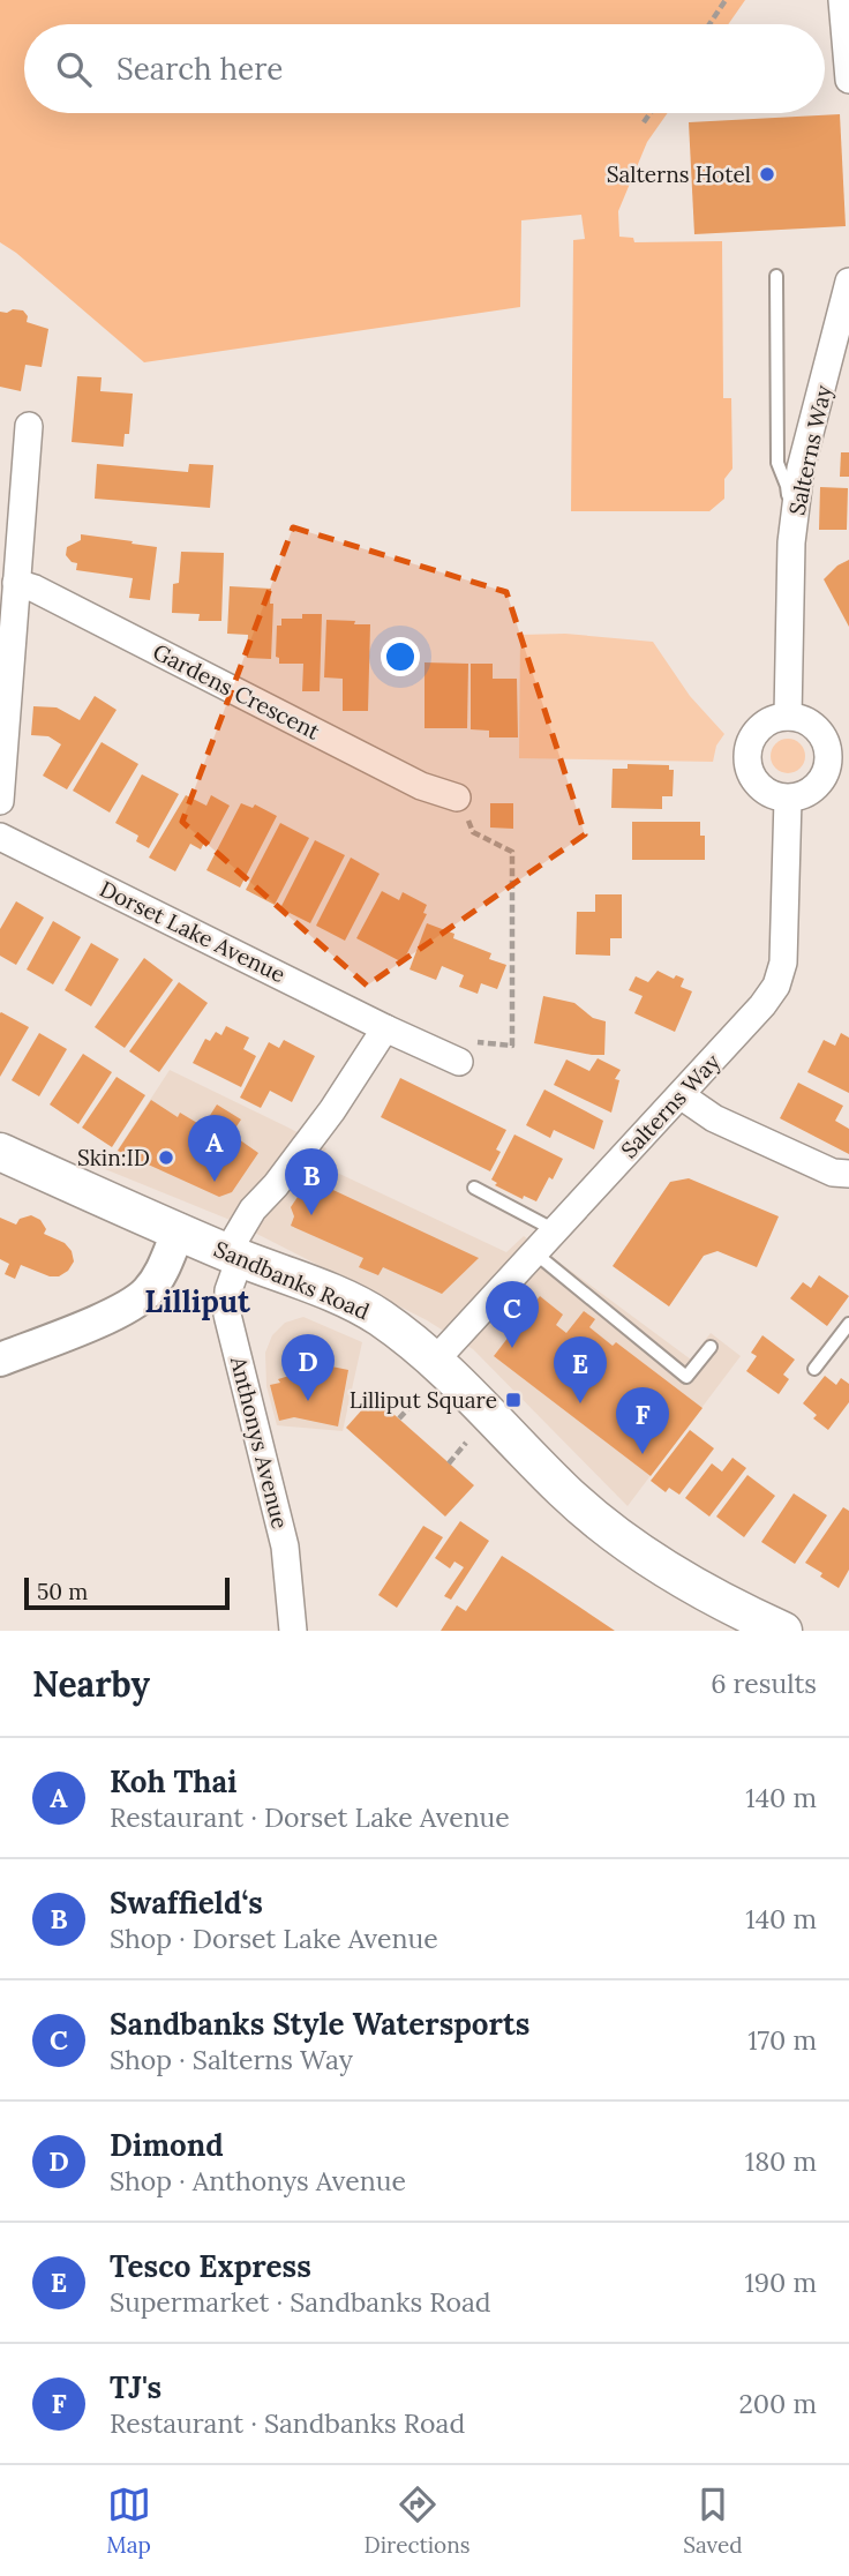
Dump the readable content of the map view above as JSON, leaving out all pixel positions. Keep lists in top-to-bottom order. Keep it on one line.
{"streets":{"main road":["Sandbanks Road"],"street":["Salterns Way","Gardens Crescent","Dorset Lake Avenue","Anthonys Avenue"]},"crossings":[["Salterns Way","Sandbanks Road"],["Sandbanks Road","Anthonys Avenue"]],"districts":["Lilliput"],"places":{"other":["Salterns Hotel","Skin:ID"],"transit":["Lilliput Square"]},"scale_bar":"50 m","page":{"search":"Search here","pins":["A","B","C","D","E","F"],"scale":"50 m","heading":["Nearby","6 results"],"list":[{"mark":"A","name":"Koh Thai","note":"Restaurant · Dorset Lake Avenue","value":"140 m"},{"mark":"B","name":"Swaffield‘s","note":"Shop · Dorset Lake Avenue","value":"140 m"},{"mark":"C","name":"Sandbanks Style Watersports","note":"Shop · Salterns Way","value":"170 m"},{"mark":"D","name":"Dimond","note":"Shop · Anthonys Avenue","value":"180 m"},{"mark":"E","name":"Tesco Express","note":"Supermarket · Sandbanks Road","value":"190 m"},{"mark":"F","name":"TJ's","note":"Restaurant · Sandbanks Road","value":"200 m"}],"nav":["Map","Directions","Saved"]}}
